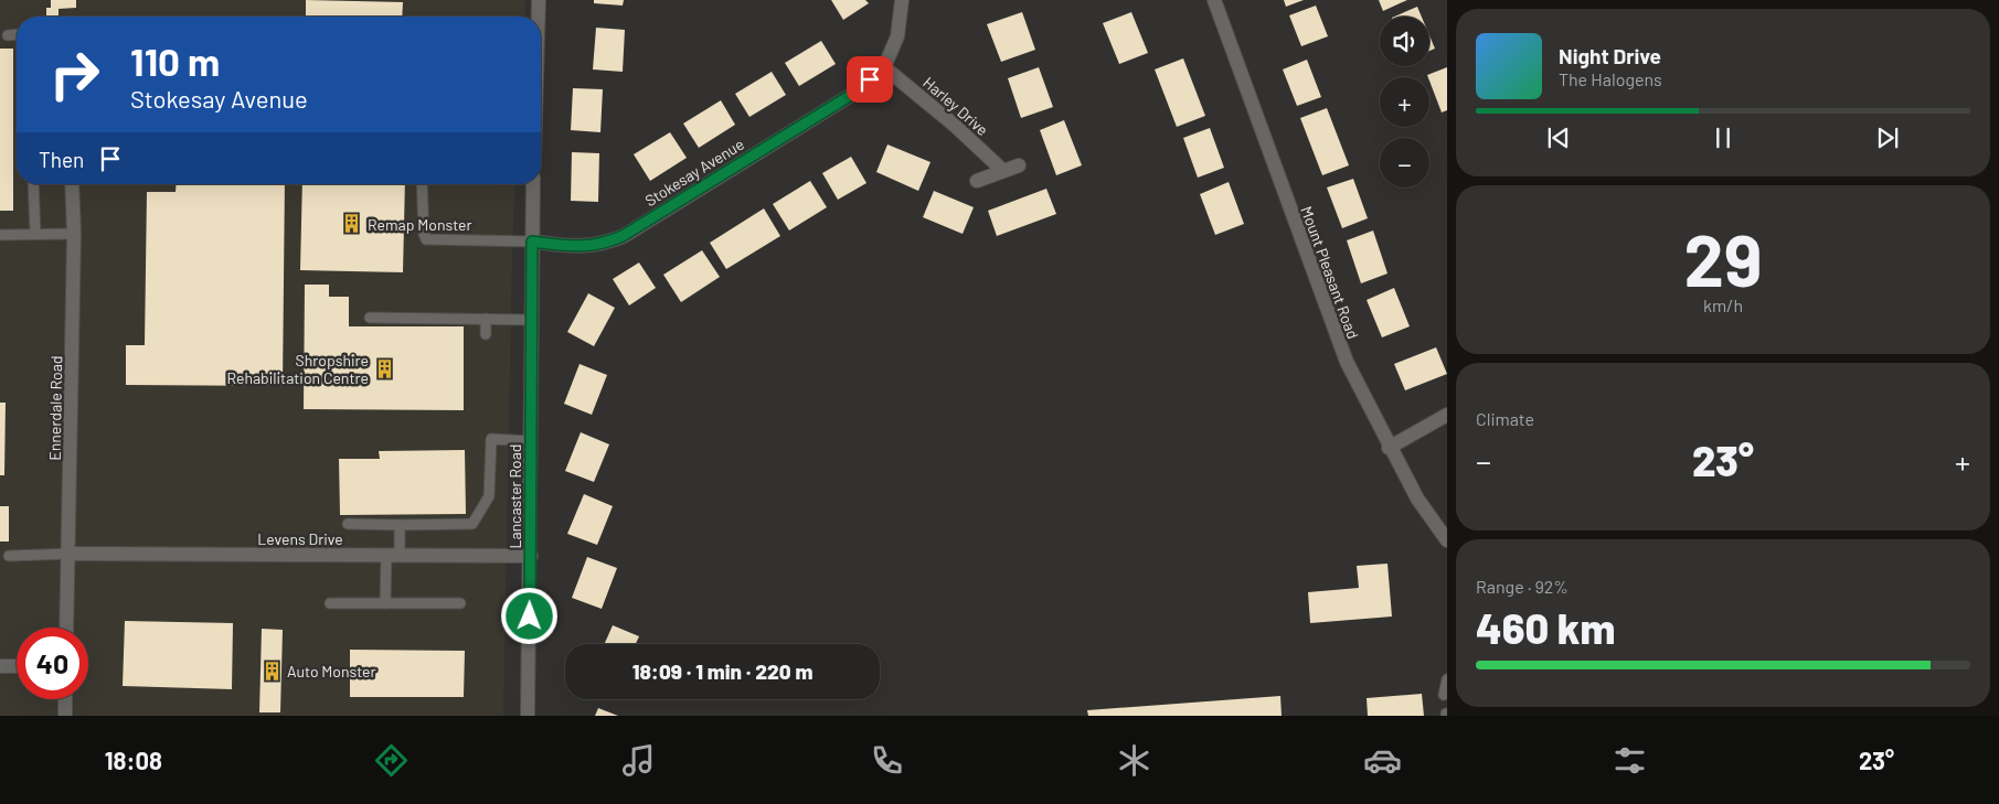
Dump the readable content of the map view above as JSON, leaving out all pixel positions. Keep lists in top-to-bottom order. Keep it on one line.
{"streets":{"street":["Harley Drive","Stokesay Avenue","Mount Pleasant Road","Ennerdale Road","Lancaster Road","Levens Drive"]},"crossings":[["Harley Drive","Stokesay Avenue"],["Stokesay Avenue","Lancaster Road"],["Ennerdale Road","Levens Drive"],["Lancaster Road","Levens Drive"]],"places":{"building":["Remap Monster","Shropshire Rehabilitation Centre","Auto Monster"]},"page":{"map_buttons":["+","−"],"turn":["110 m","Stokesay Avenue"],"song":["Night Drive","The Halogens"],"then":"Then","tile":[["29","km/h"],"Climate",["Range · 92%","460 km"]],"heat":["−","23°","+"],"limit":"40","trip":"18:09 · 1 min · 220 m","tabs":["18:08","23°"]}}
